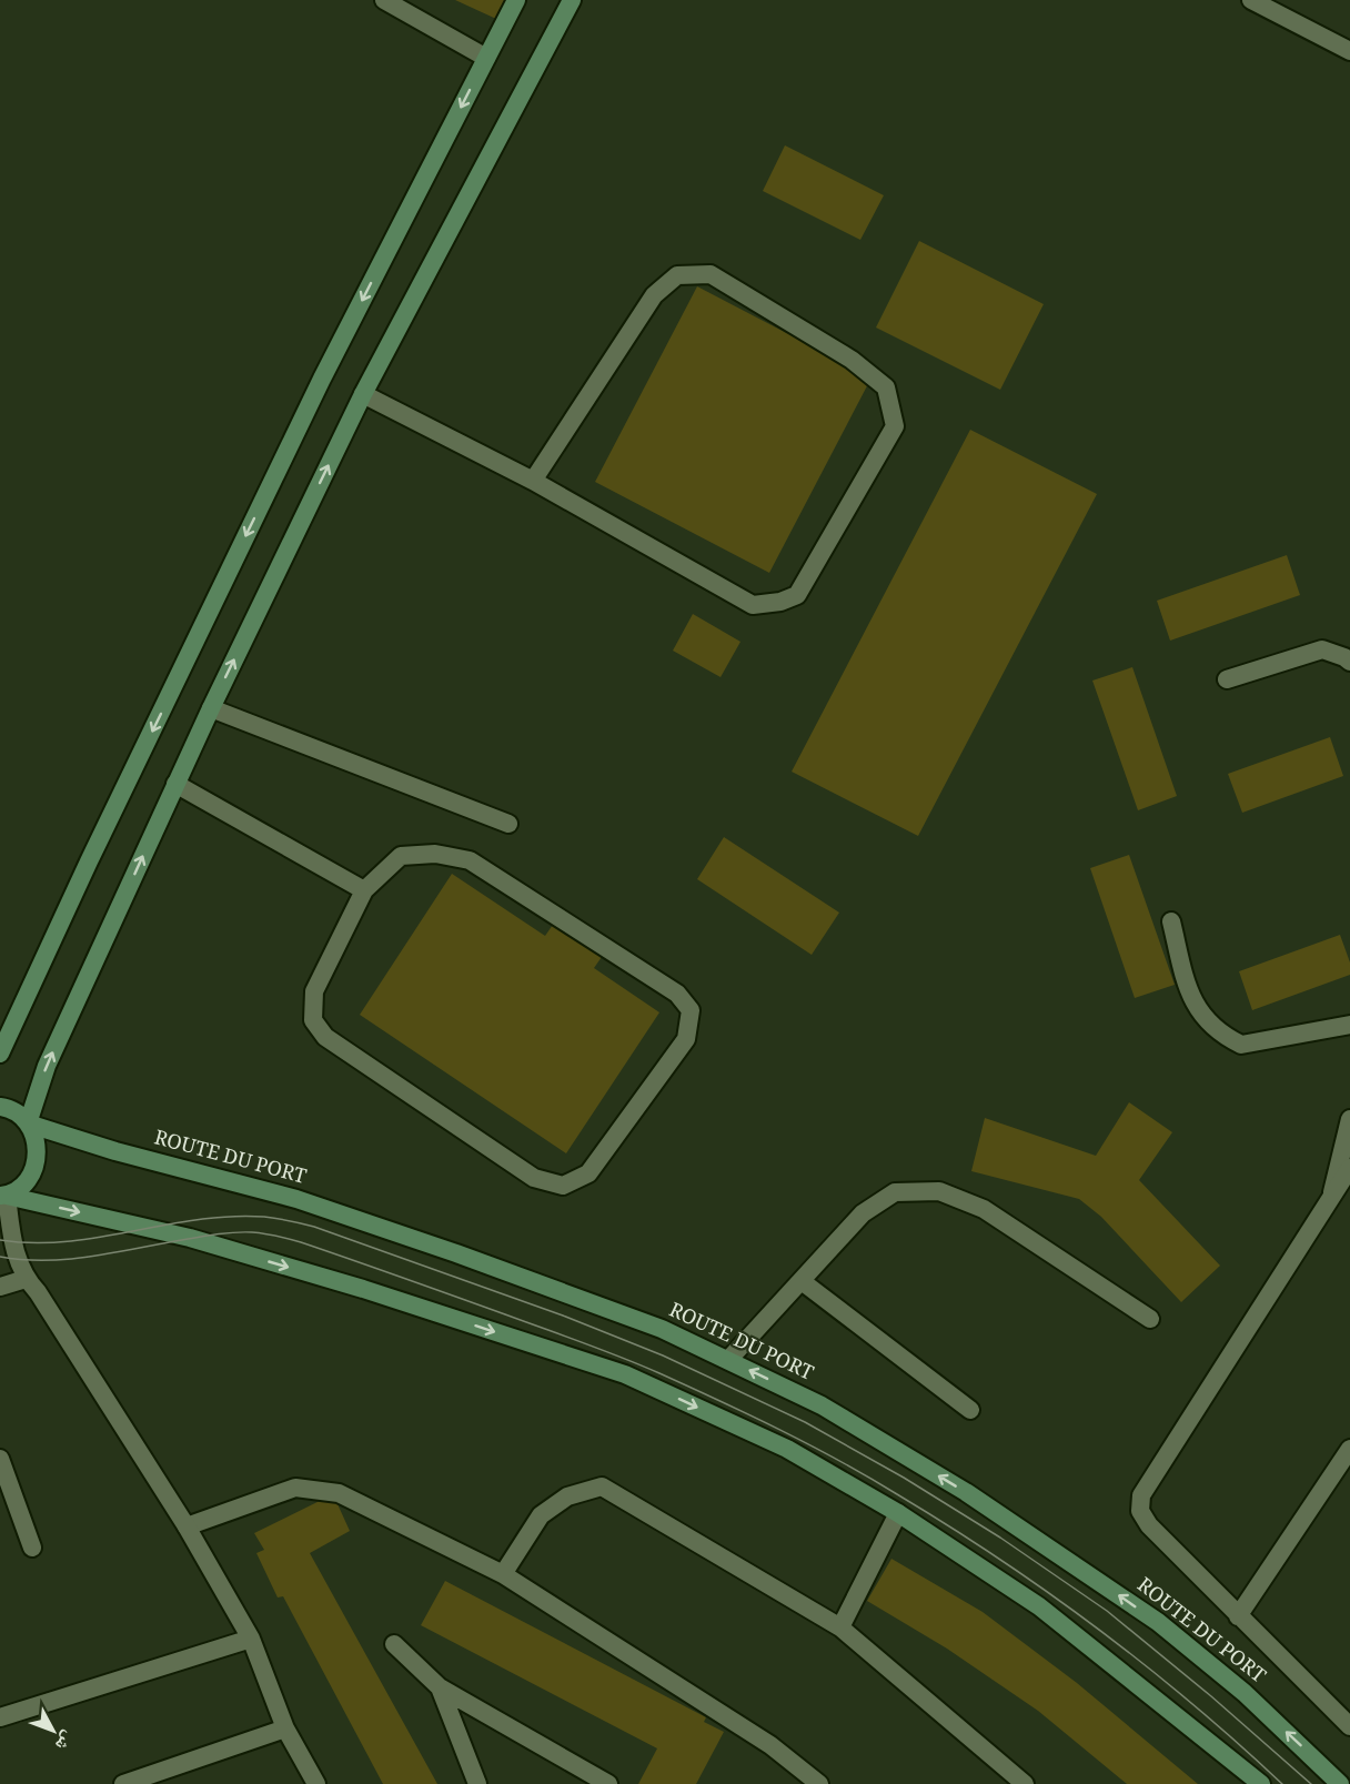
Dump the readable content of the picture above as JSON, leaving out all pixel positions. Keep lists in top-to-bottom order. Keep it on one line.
{"streets":{"main road":["ROUTE DU PORT"]},"north":"bottom right"}
